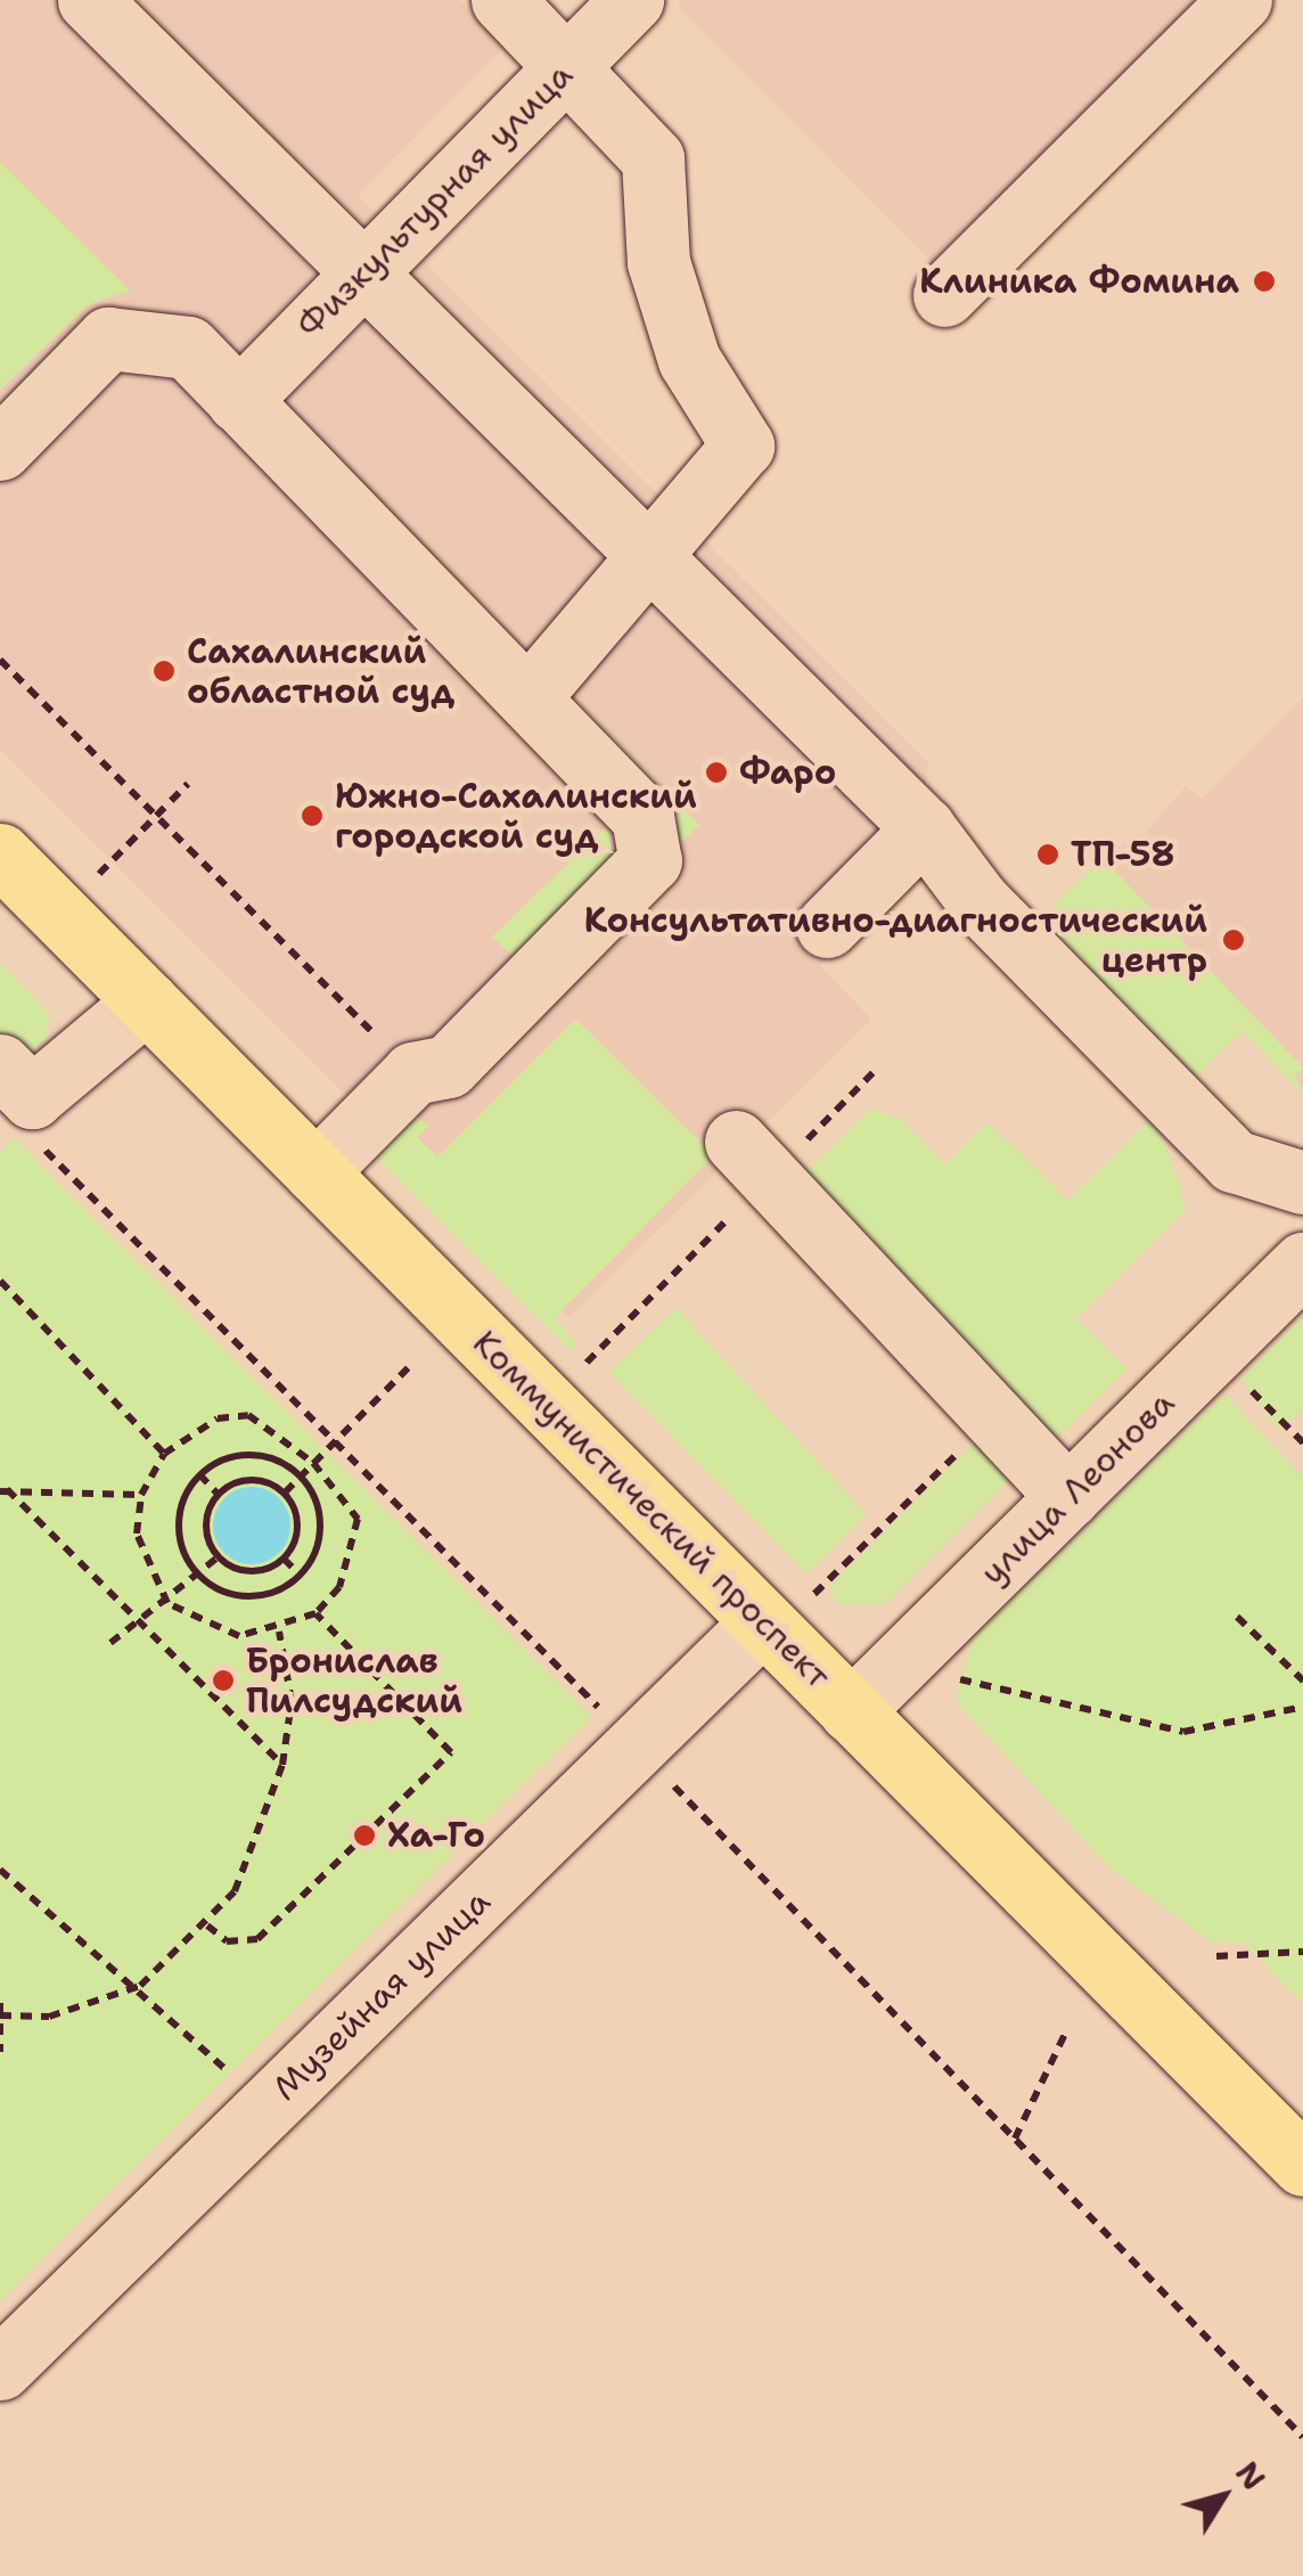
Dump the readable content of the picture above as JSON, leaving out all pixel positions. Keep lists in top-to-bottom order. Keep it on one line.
{"streets":{"main road":["Коммунистический проспект"],"street":["Физкультурная улица","улица Леонова","Музейная улица"]},"crossings":[["улица Леонова","Коммунистический проспект"],["Коммунистический проспект","Музейная улица"]],"places":["Клиника Фомина","Сахалинский областной суд","Фаро","Южно-Сахалинский городской суд","ТП-58","Консультативно-диагностический центр","Бронислав Пилсудский","Ха-Го"],"north":"top right"}
